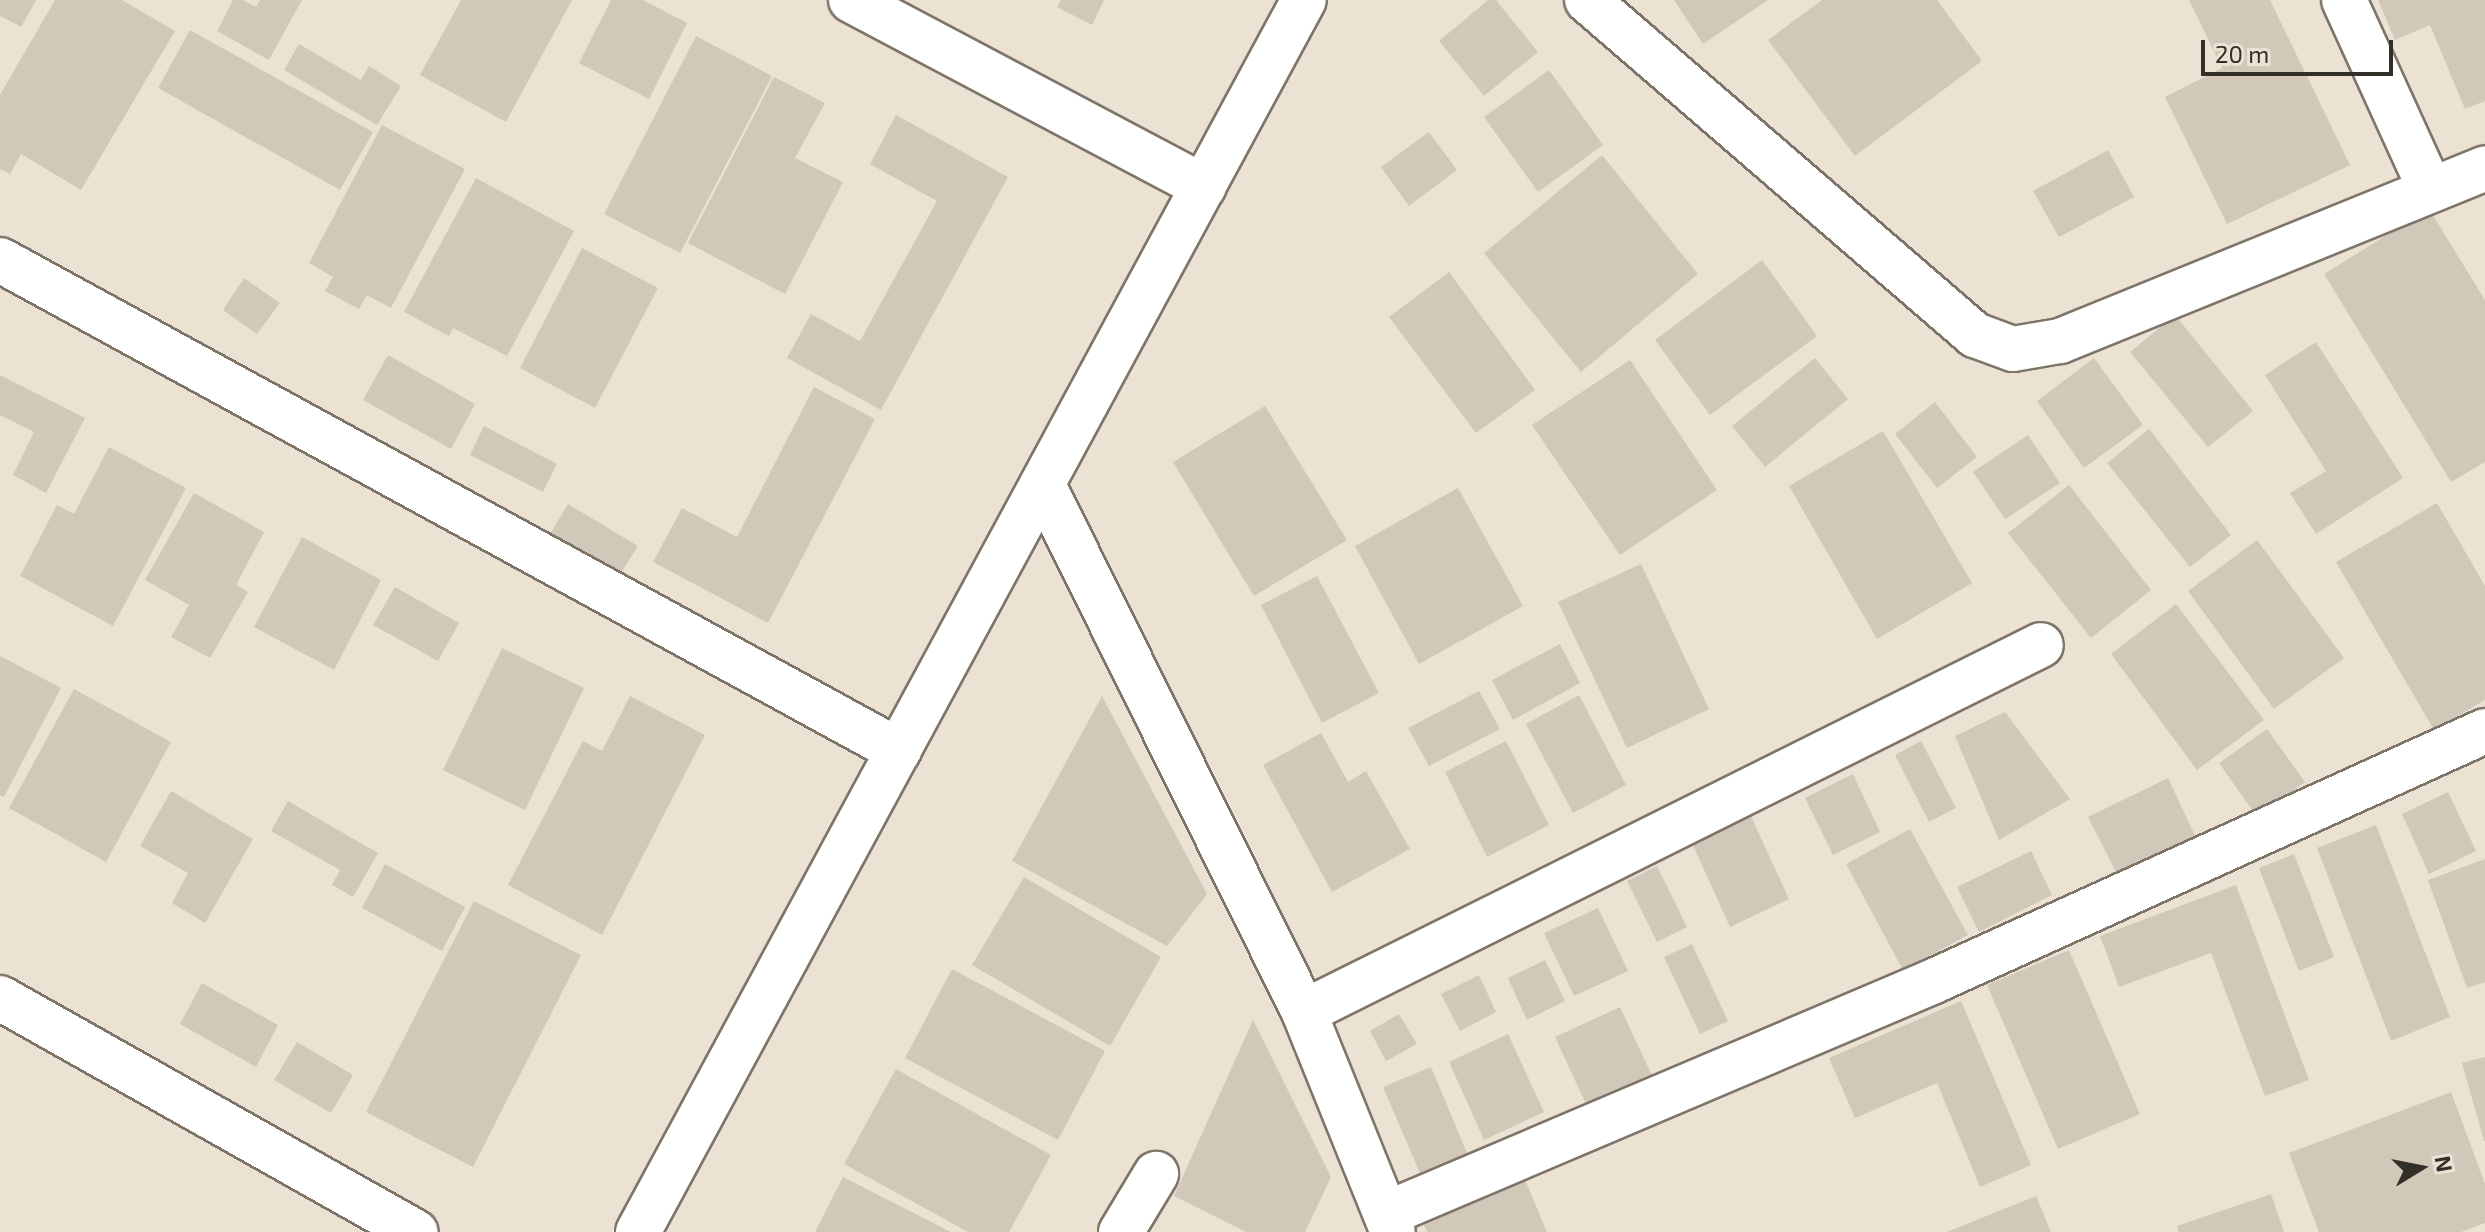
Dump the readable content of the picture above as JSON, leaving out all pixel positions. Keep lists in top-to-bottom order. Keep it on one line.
{"scale_bar":"20 m","north":"right"}
